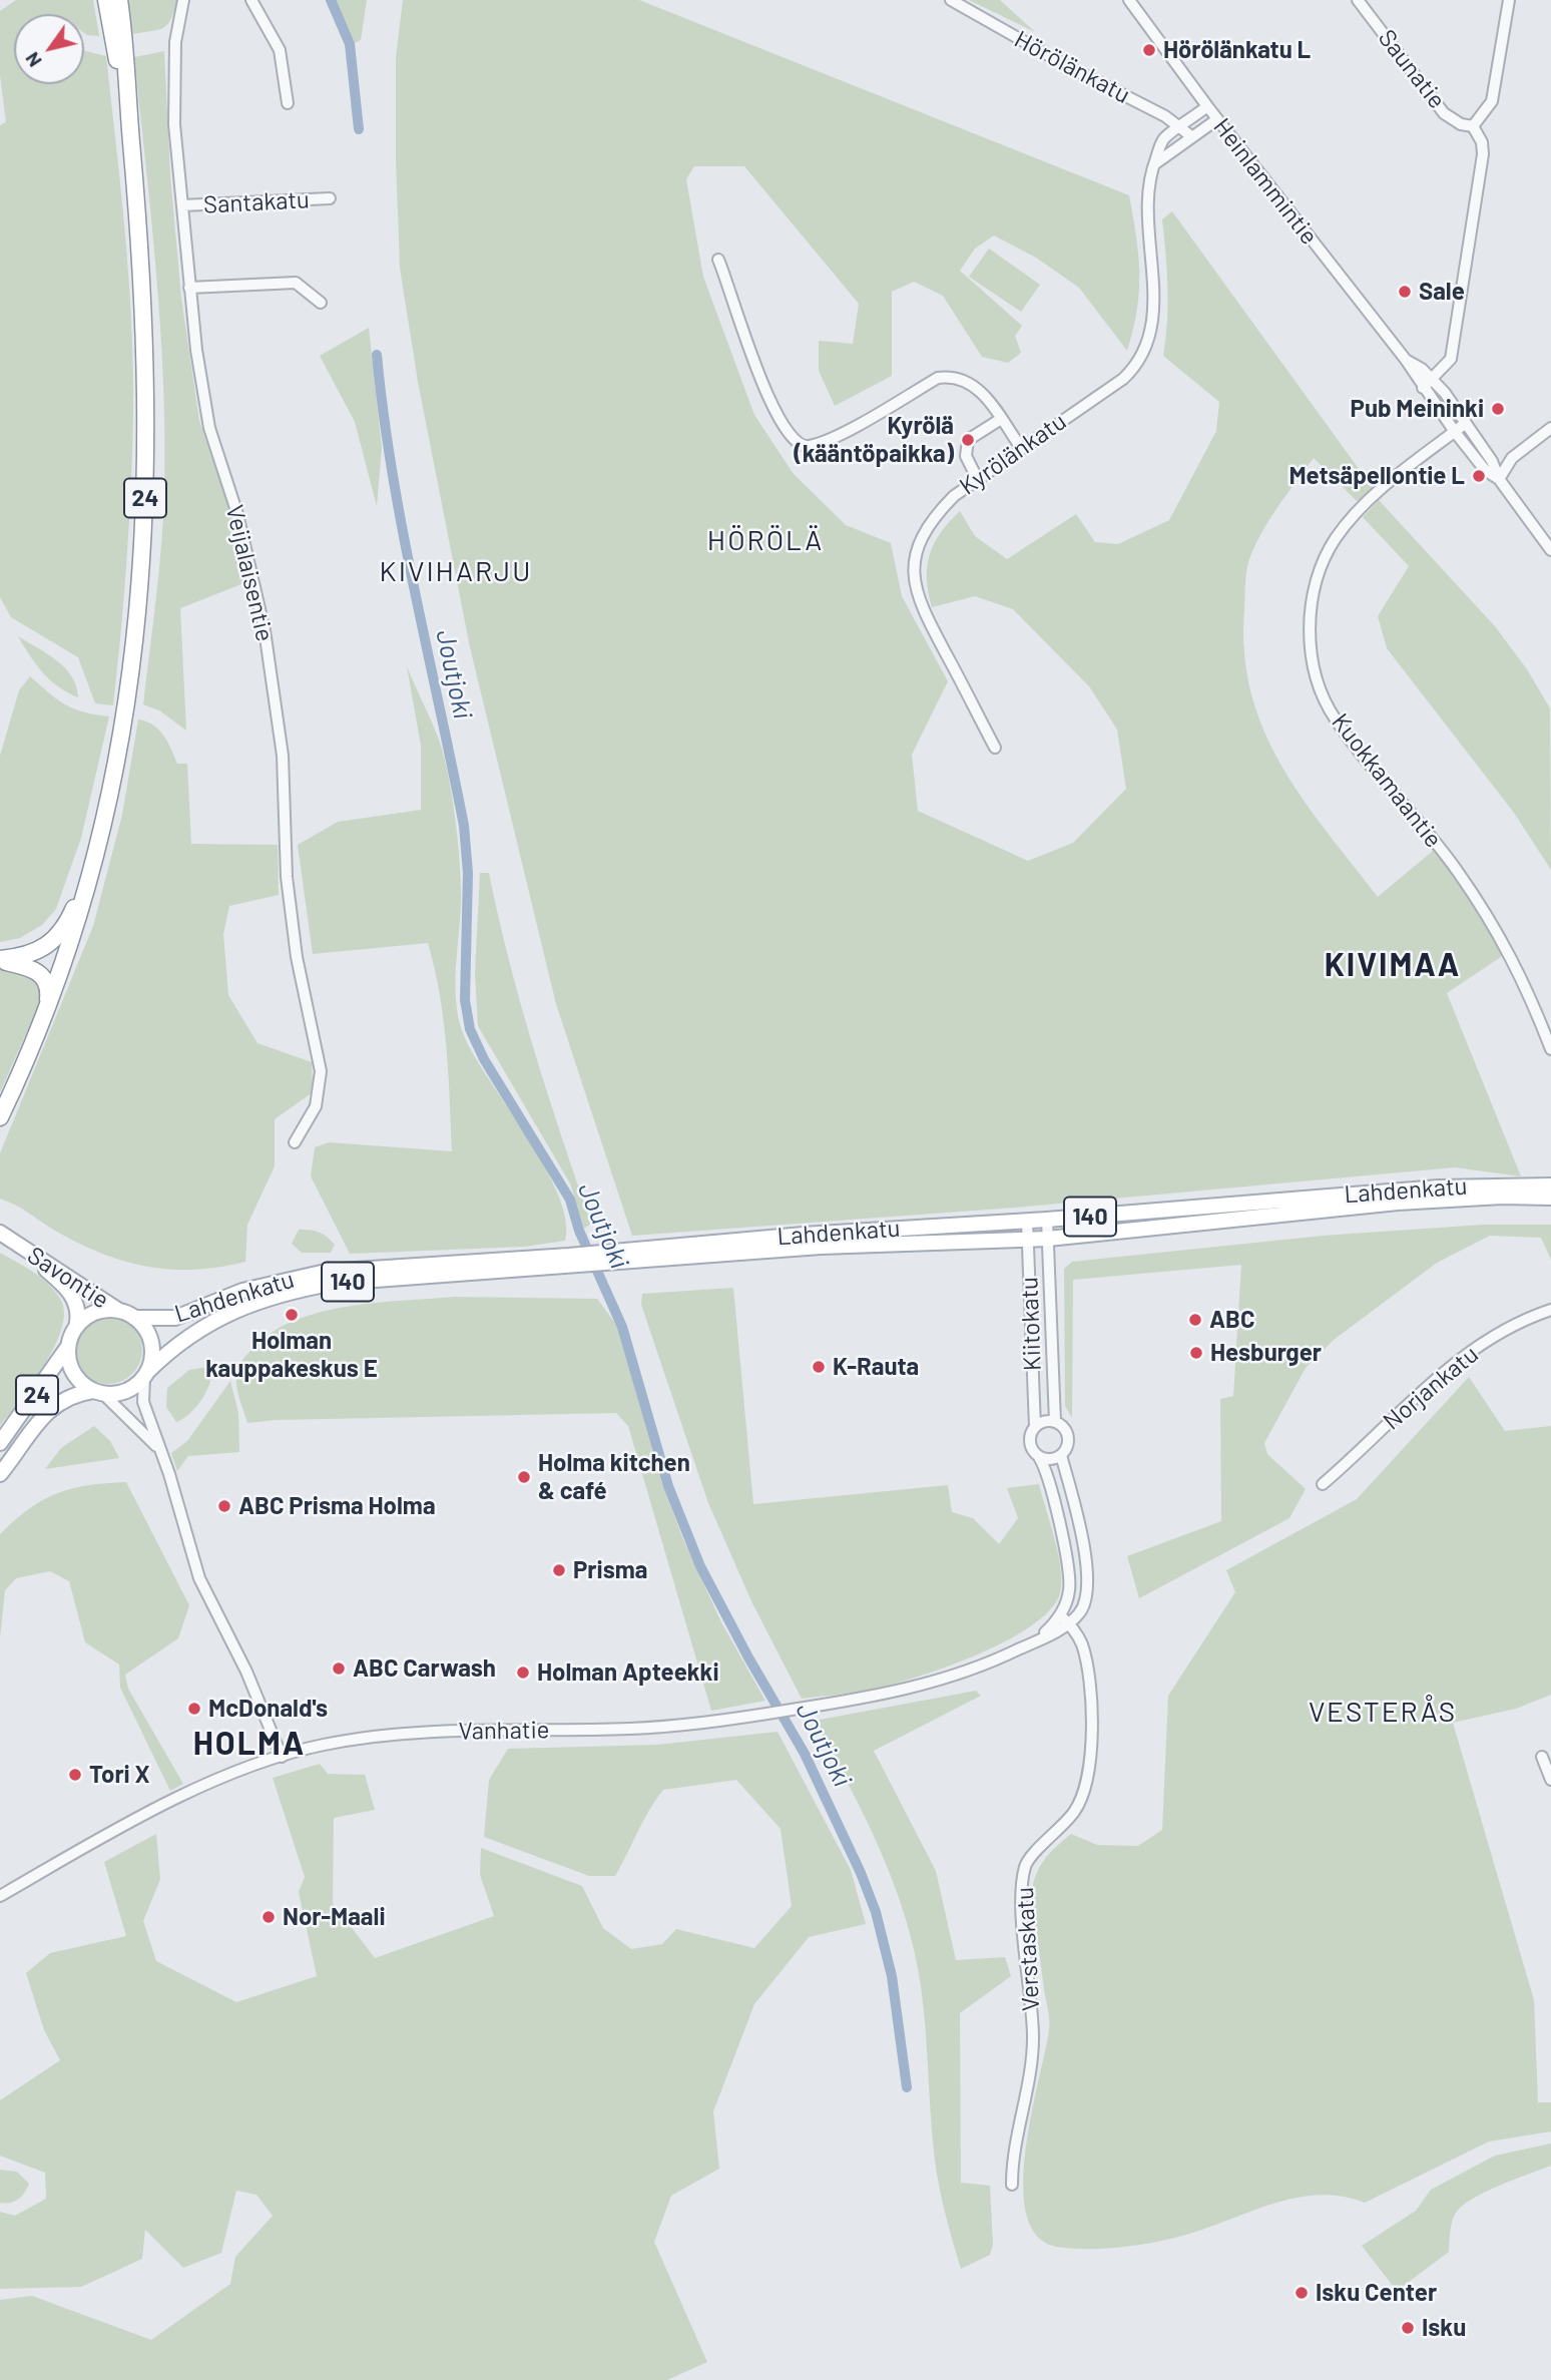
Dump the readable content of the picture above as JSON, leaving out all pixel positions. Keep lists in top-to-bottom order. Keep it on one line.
{"streets":{"highway":["24"],"main road":["Lahdenkatu","140","Savontie"],"street":["Hörölänkatu","Saunatie","Heinlammintie","Santakatu","Kyrölänkatu","Veijalaisentie","Kuokkamaantie","Kiitokatu","Norjankatu","Vanhatie","Verstaskatu"]},"crossings":[["Hörölänkatu","Kyrölänkatu"],["Heinlammintie","Kyrölänkatu"],["Heinlammintie","Kuokkamaantie"],["Santakatu","Veijalaisentie"],["24","Lahdenkatu"],["24","140"],["24","Savontie"],["Lahdenkatu","140"],["Lahdenkatu","Savontie"],["Lahdenkatu","Kiitokatu"],["140","Savontie"],["Vanhatie","Verstaskatu"]],"districts":["HÖRÖLÄ","KIVIHARJU","KIVIMAA","VESTERÅS","HOLMA"],"water":["Joutjoki"],"places":["Hörölänkatu L","Sale","Pub Meininki","Kyrölä (kääntöpaikka)","Metsäpellontie L","Holman kauppakeskus E","ABC","Hesburger","K-Rauta","Holma kitchen & café","ABC Prisma Holma","Prisma","ABC Carwash","Holman Apteekki","McDonald's","Tori X","Nor-Maali","Isku Center","Isku"],"north":"bottom left"}
